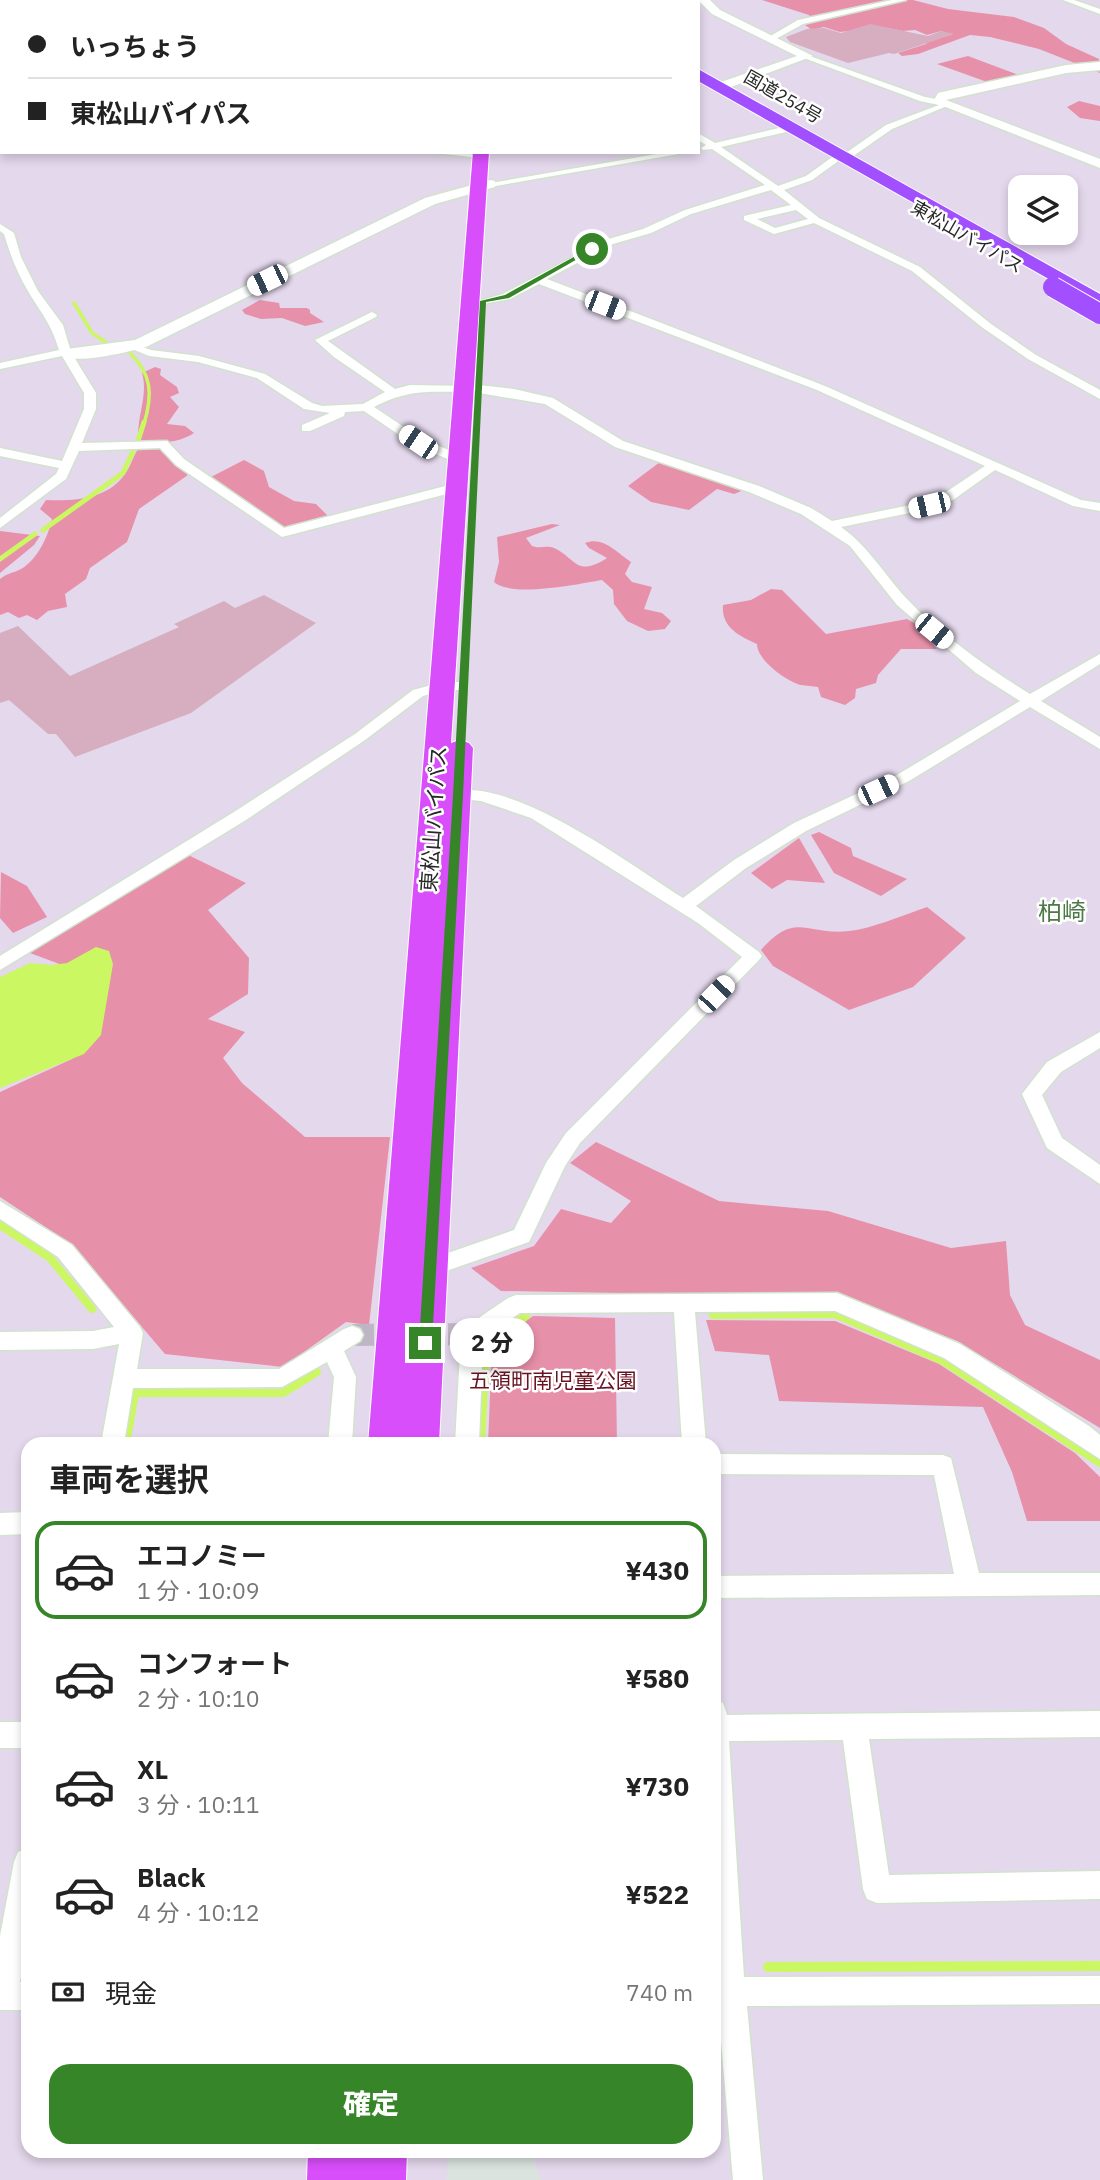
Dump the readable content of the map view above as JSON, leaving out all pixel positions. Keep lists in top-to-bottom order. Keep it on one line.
{"streets":{"highway":["国道254号","東松山バイパス"]},"crossings":[["国道254号","東松山バイパス"]],"districts":["柏崎"],"parks":["五領町南児童公園"],"page":{"banner":["いっちょう","東松山バイパス"],"bubble":"2 分","heading":"車両を選択","list":[{"name":"エコノミー","note":"1 分 · 10:09","value":"¥430"},{"name":"コンフォート","note":"2 分 · 10:10","value":"¥580"},{"name":"XL","note":"3 分 · 10:11","value":"¥730"},{"name":"Black","note":"4 分 · 10:12","value":"¥522"}],"pay":["現金","740 m"],"buttons":"確定"}}
